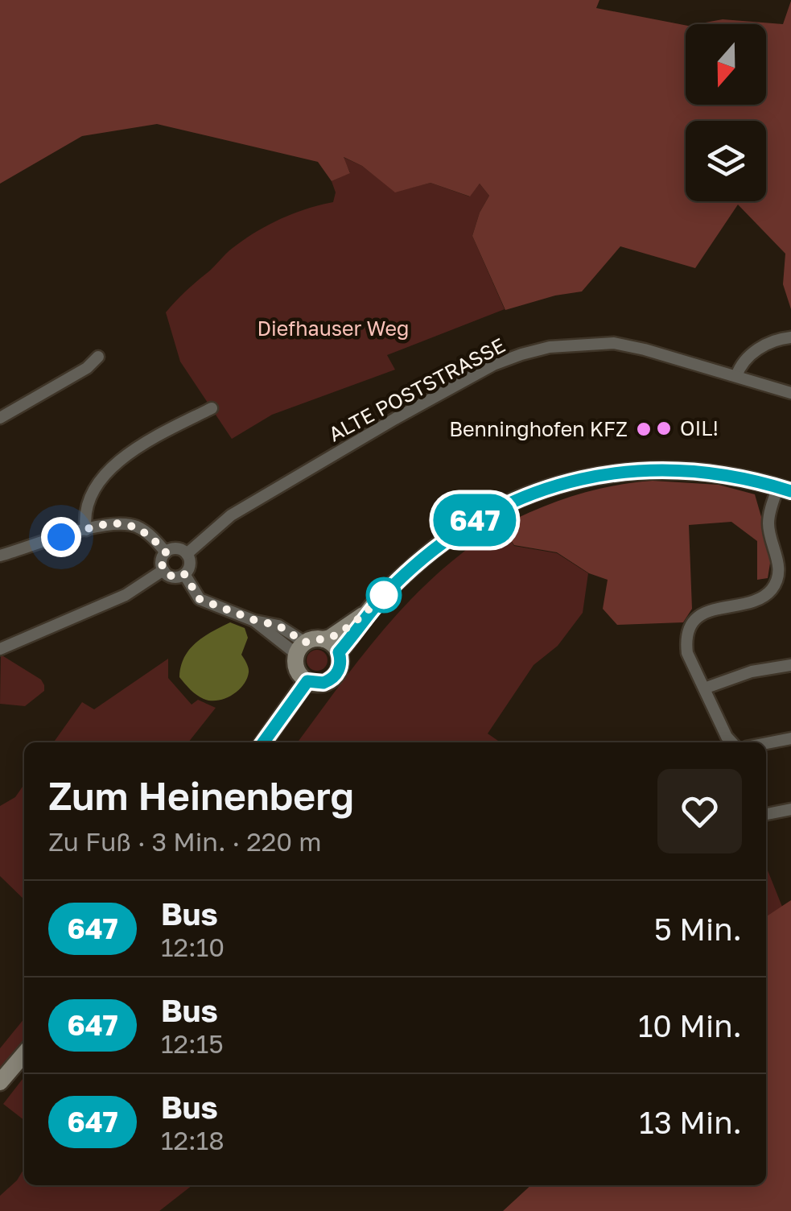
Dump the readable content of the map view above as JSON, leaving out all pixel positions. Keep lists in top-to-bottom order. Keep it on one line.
{"streets":{"street":["ALTE POSTSTRASSE"]},"parks":["Diefhauser Weg"],"places":["OIL!","Benninghofen KFZ"],"lines":["bus line 647"],"north":"bottom","page":{"on_map":"647","heading":["Zum Heinenberg","Zu Fuß · 3 Min. · 220 m"],"list":[{"mark":"647","name":"Bus","note":"12:10","value":"5 Min."},{"mark":"647","name":"Bus","note":"12:15","value":"10 Min."},{"mark":"647","name":"Bus","note":"12:18","value":"13 Min."}]}}
